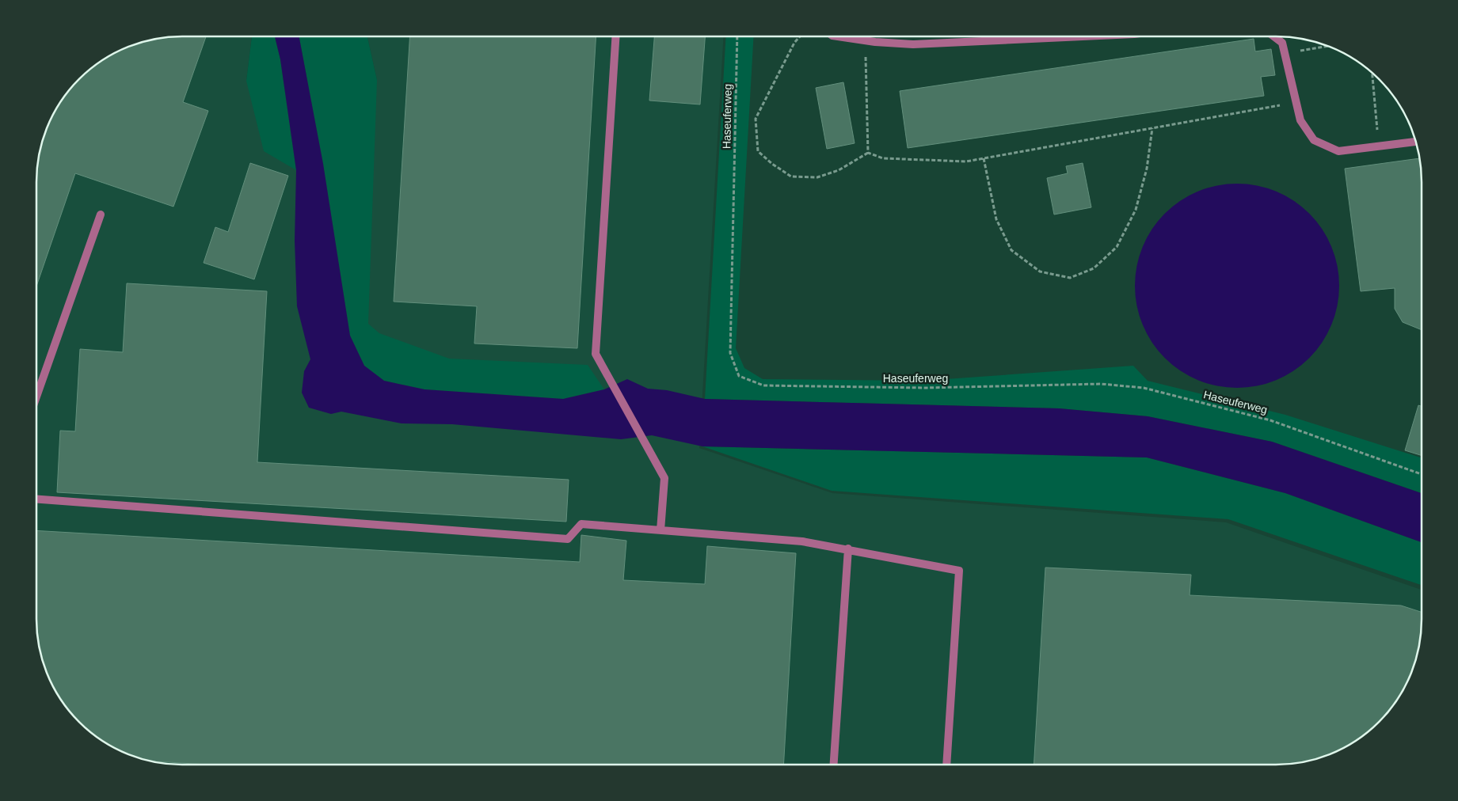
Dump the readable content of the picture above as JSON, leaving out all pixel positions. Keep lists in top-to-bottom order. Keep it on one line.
{"streets":{"path":["Haseuferweg"]}}
